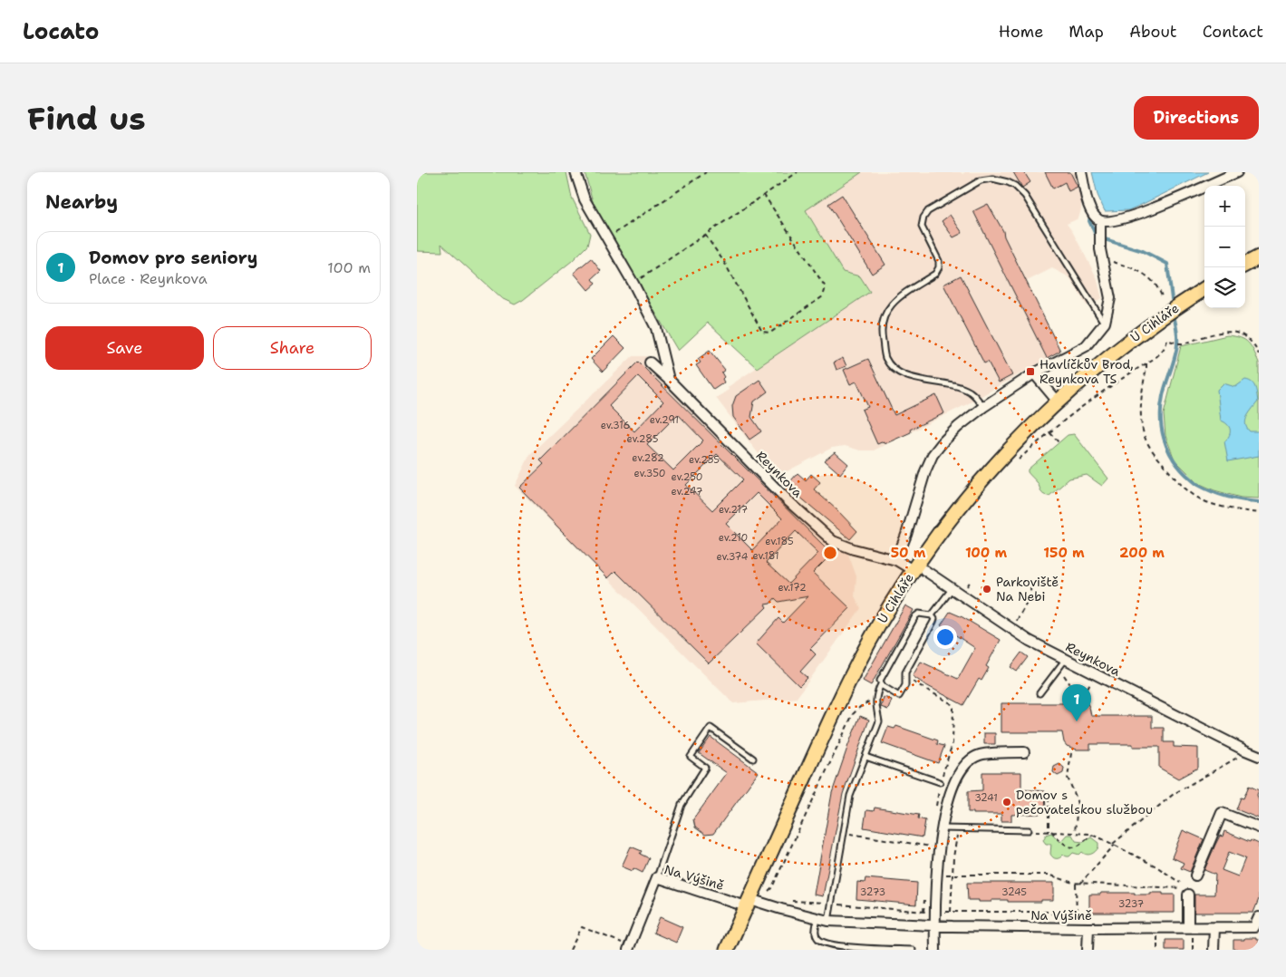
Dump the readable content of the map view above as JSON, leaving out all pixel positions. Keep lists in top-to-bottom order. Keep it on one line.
{"streets":{"main road":["U Cihláře"],"street":["Reynkova","Na Výšině"]},"crossings":[["U Cihláře","Reynkova"],["U Cihláře","Na Výšině"]],"places":{"transit":["Havlíčkův Brod, Reynkova TS"],"other":["Parkoviště Na Nebi","Domov s pečovatelskou službou"]},"house_numbers":["ev.291","ev.316","ev.285","ev.282","ev.255","ev.350","ev.250","ev.247","ev.217","ev.210","ev.185","ev.181","ev.374","ev.172","3241","3273","3245","3237"],"page":{"header":"Locato","nav":["Home","Map","About","Contact"],"buttons":["Directions",["Save","Share"]],"title":"Find us","heading":"Nearby","map_buttons":["+","−"],"list":[{"mark":"1","name":"Domov pro seniory","note":"Place · Reynkova","value":"100 m"}],"pins":"1"},"rings":["50 m","100 m","150 m","200 m"]}
